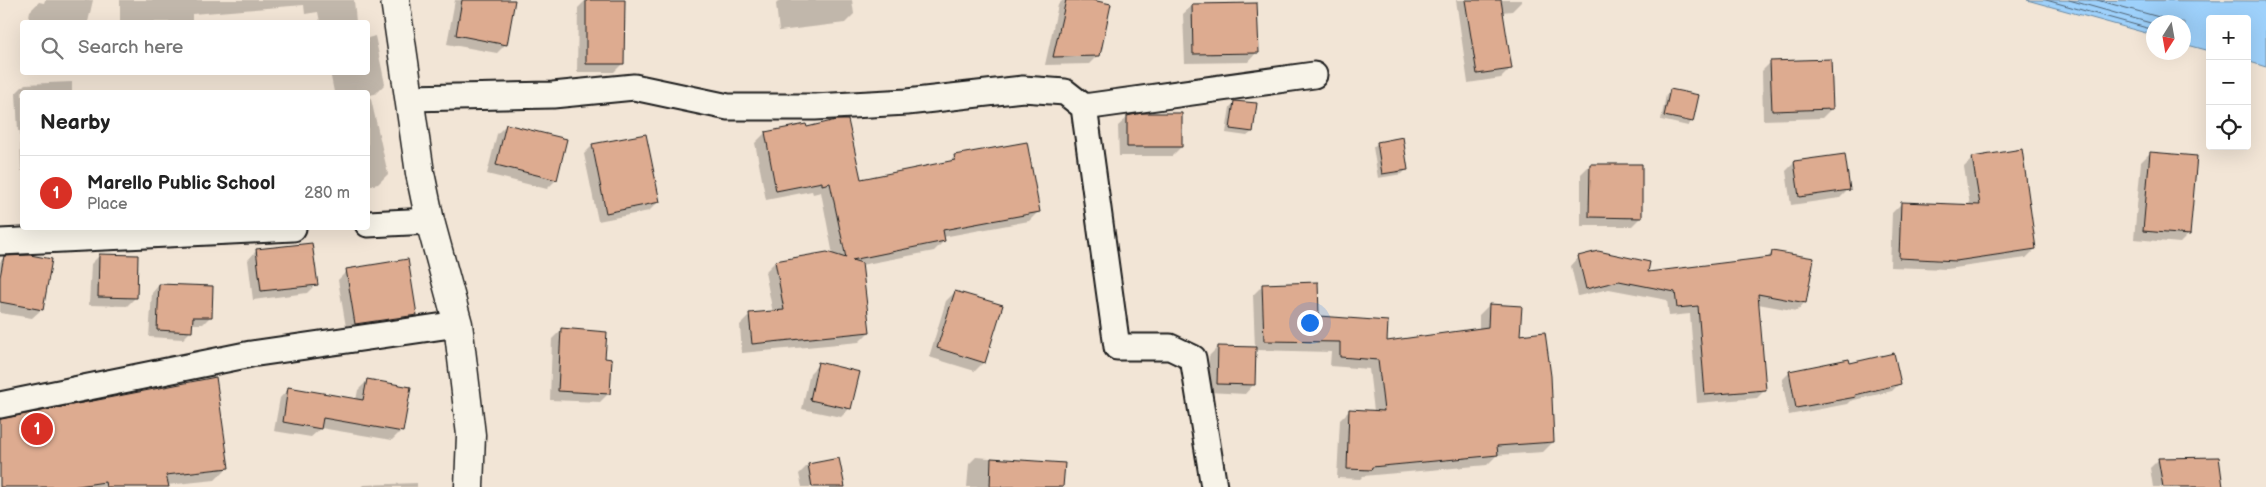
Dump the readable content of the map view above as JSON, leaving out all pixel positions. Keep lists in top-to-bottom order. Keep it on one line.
{"north":"bottom","page":{"map_buttons":["+","−"],"search":"Search here","heading":"Nearby","list":[{"mark":"1","name":"Marello Public School","note":"Place","value":"280 m"}],"pins":"1"}}
